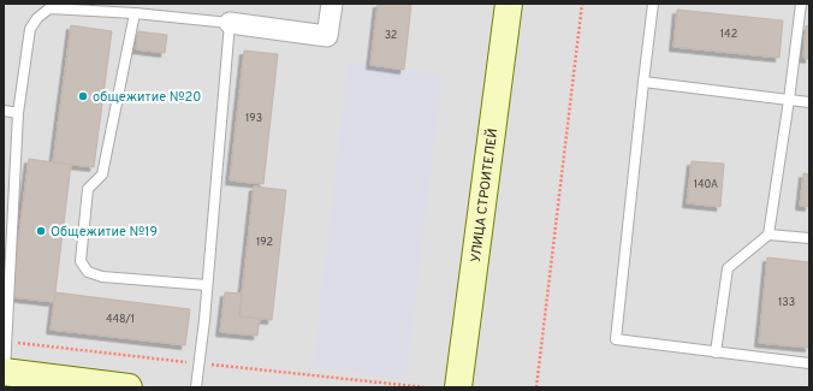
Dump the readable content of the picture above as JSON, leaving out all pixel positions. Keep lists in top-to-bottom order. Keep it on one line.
{"streets":{"main road":["УЛИЦА СТРОИТЕЛЕЙ"]},"places":["общежитие №20","Общежитие №19"],"house_numbers":["142","32","193","140А","192","133","448/1"]}
